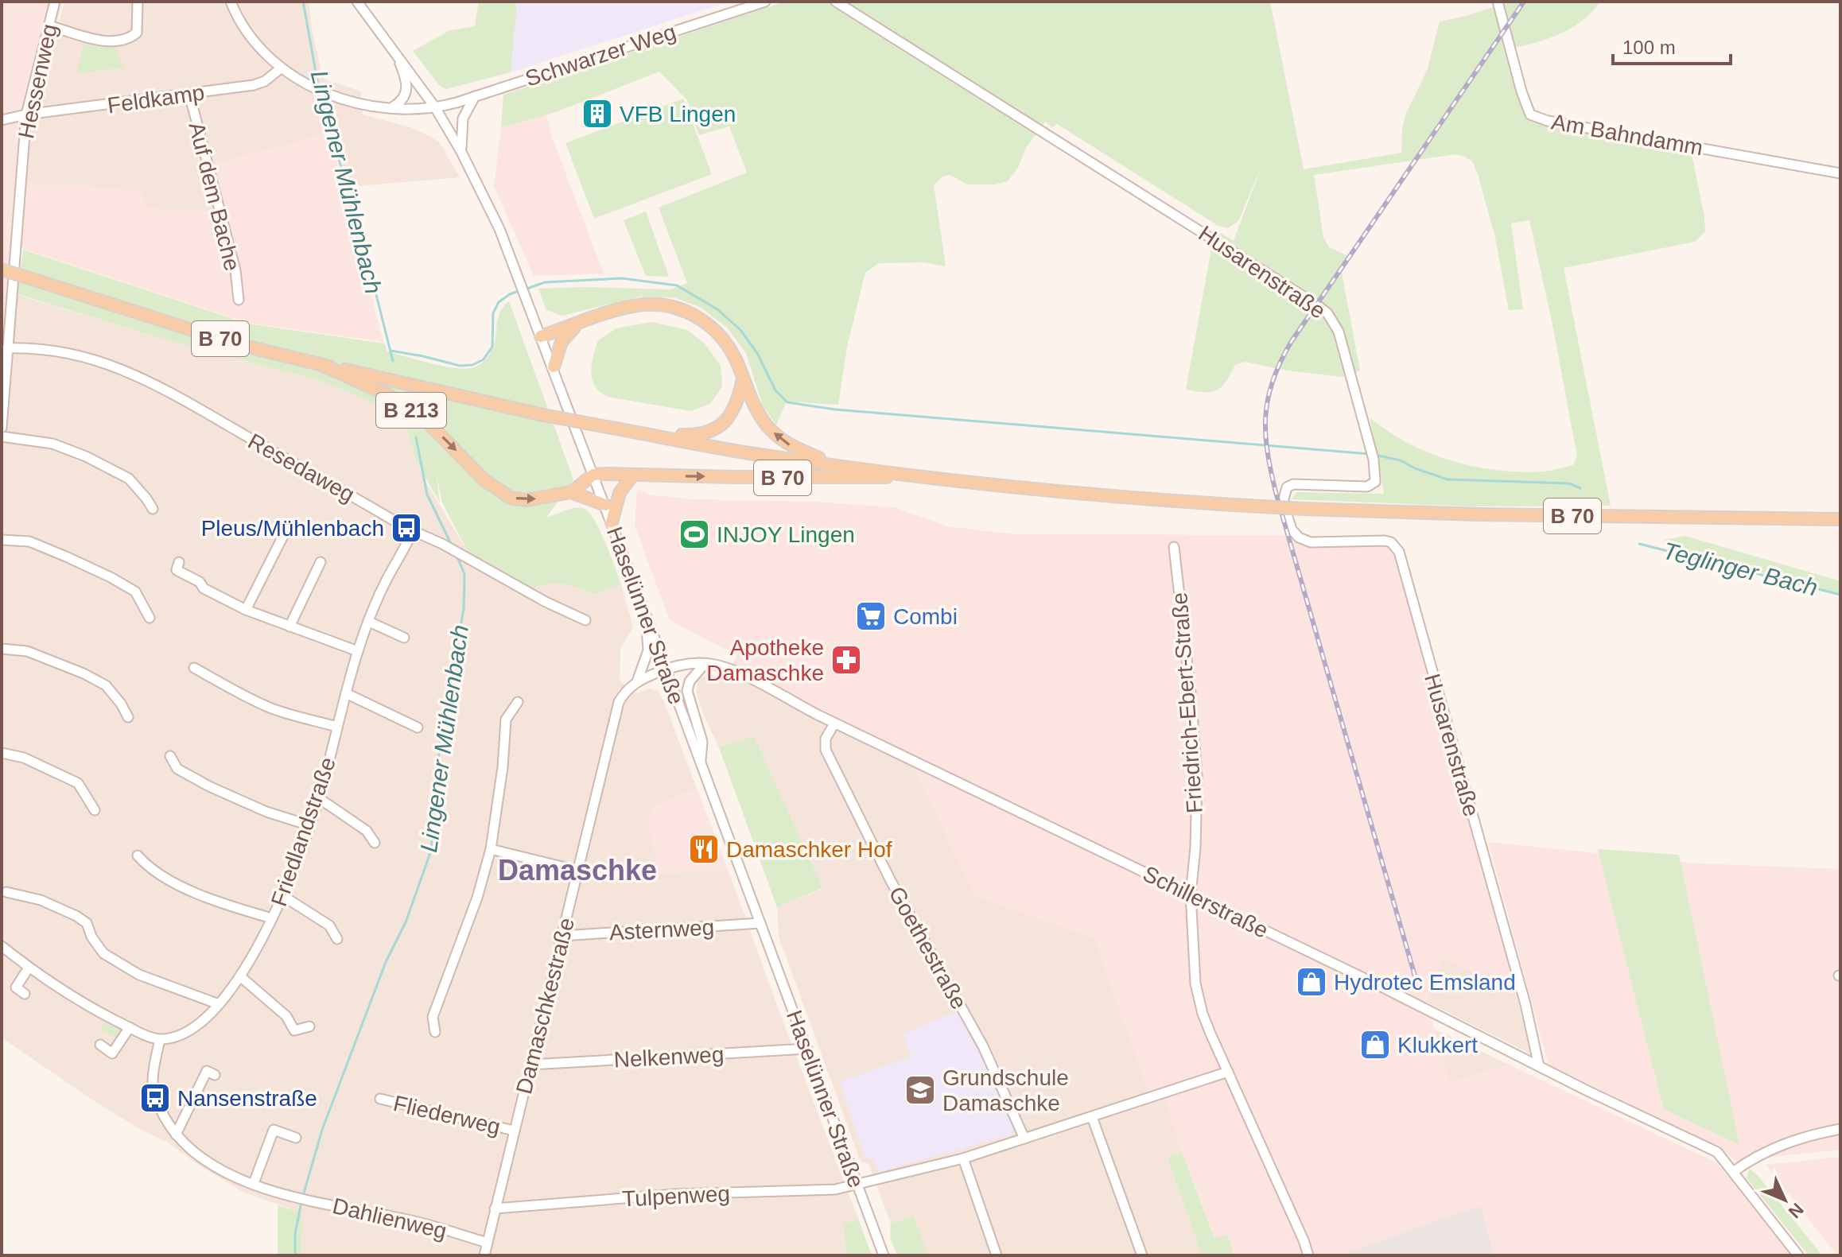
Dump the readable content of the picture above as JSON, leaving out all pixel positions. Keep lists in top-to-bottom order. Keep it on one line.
{"streets":{"main road":["B 70","B 213"],"street":["Schwarzer Weg","Hessenweg","Feldkamp","Am Bahndamm","Auf dem Bache","Husarenstraße","Resedaweg","Haselünner Straße","Friedrich-Ebert-Straße","Friedlandstraße","Schillerstraße","Asternweg","Goethestraße","Damaschkestraße","Nelkenweg","Fliederweg","Tulpenweg","Dahlienweg"]},"crossings":[["Schwarzer Weg","Feldkamp"],["Schwarzer Weg","Haselünner Straße"],["Hessenweg","Feldkamp"],["Hessenweg","Resedaweg"],["Feldkamp","Auf dem Bache"],["Husarenstraße","Schillerstraße"],["B 70","B 213"],["B 70","Haselünner Straße"],["B 213","Haselünner Straße"],["Resedaweg","Friedlandstraße"],["Haselünner Straße","Schillerstraße"],["Haselünner Straße","Asternweg"],["Haselünner Straße","Damaschkestraße"],["Haselünner Straße","Nelkenweg"],["Haselünner Straße","Tulpenweg"],["Friedrich-Ebert-Straße","Schillerstraße"],["Friedrich-Ebert-Straße","Tulpenweg"],["Schillerstraße","Goethestraße"],["Schillerstraße","Damaschkestraße"],["Asternweg","Damaschkestraße"],["Goethestraße","Tulpenweg"],["Damaschkestraße","Nelkenweg"],["Damaschkestraße","Fliederweg"],["Damaschkestraße","Tulpenweg"],["Damaschkestraße","Dahlienweg"]],"districts":["Damaschke"],"water":["Lingener Mühlenbach","Teglinger Bach"],"places":{"building":["VFB Lingen"],"bus stop":["Pleus/Mühlenbach","Nansenstraße"],"sports":["INJOY Lingen"],"supermarket":["Combi"],"pharmacy":["Apotheke Damaschke"],"restaurant":["Damaschker Hof"],"shop":["Hydrotec Emsland","Klukkert"],"school or university":["Grundschule Damaschke"]},"scale_bar":"100 m","north":"bottom right"}
